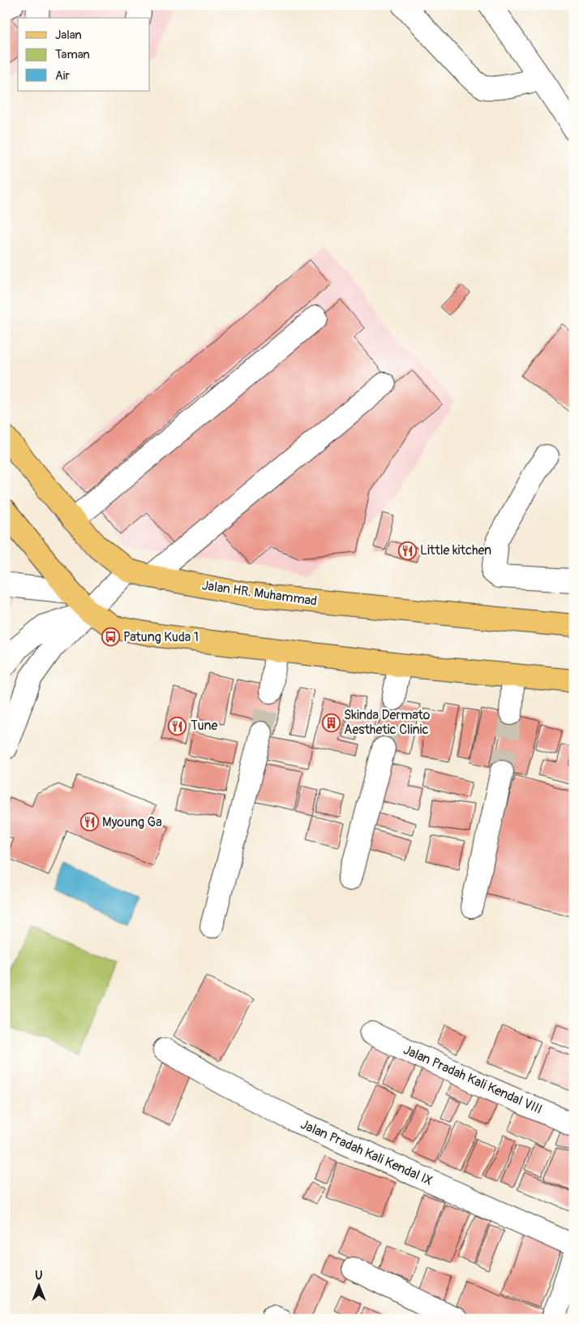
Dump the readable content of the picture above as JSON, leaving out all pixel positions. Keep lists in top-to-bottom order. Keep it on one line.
{"streets":{"main road":["Jalan HR. Muhammad"],"street":["Jalan Pradah Kali Kendal VIII","Jalan Pradah Kali Kendal IX"]},"places":{"restaurant":["Little kitchen","Tune","Myoung Ga"],"bus stop":["Patung Kuda 1"],"building":["Skinda Dermato Aesthetic Clinic"]},"legend":["Jalan","Taman","Air"],"north":"top"}
